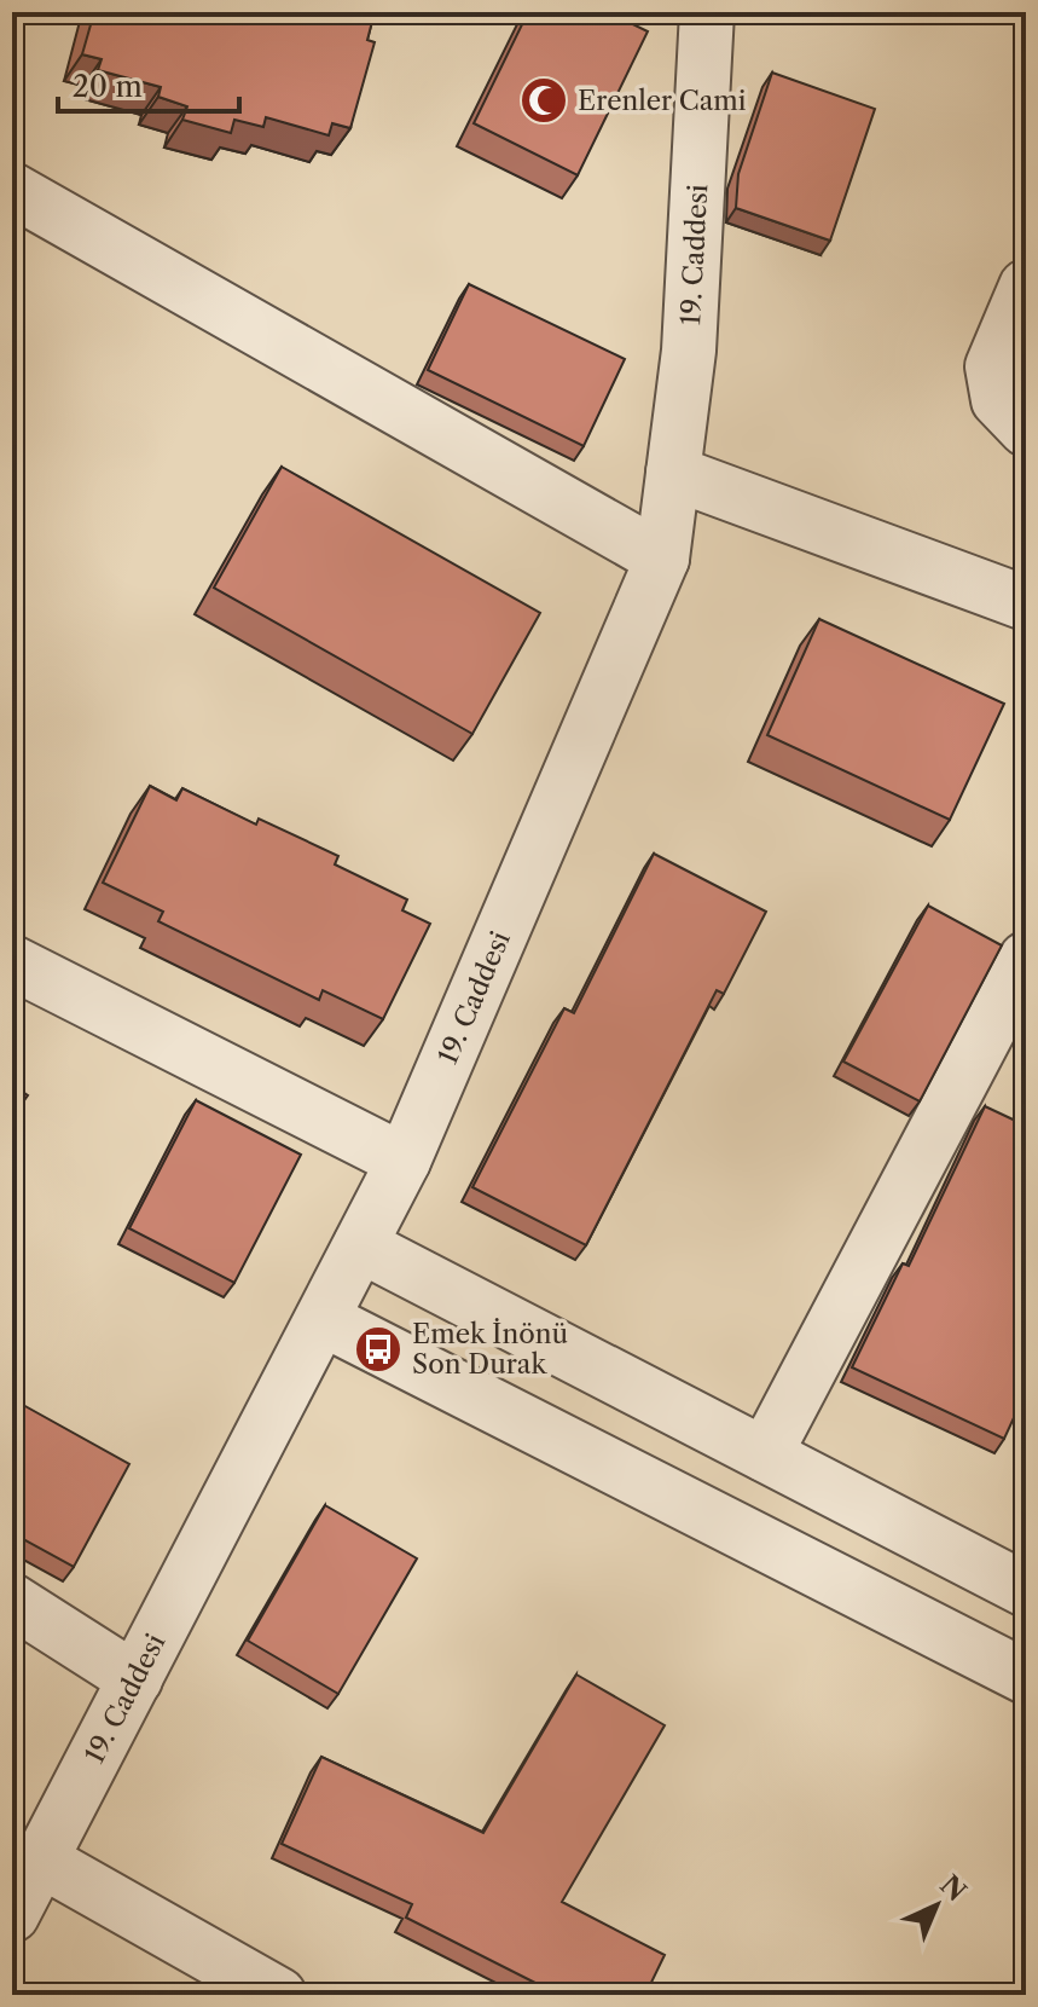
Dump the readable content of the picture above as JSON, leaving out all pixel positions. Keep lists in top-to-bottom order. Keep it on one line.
{"streets":{"street":["19. Caddesi"]},"places":{"mosque":["Erenler Cami"],"bus stop":["Emek İnönü Son Durak"]},"scale_bar":"20 m","north":"top right"}
